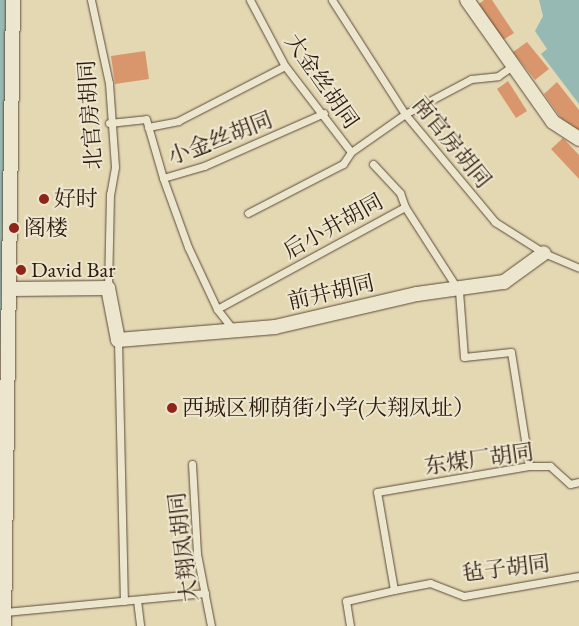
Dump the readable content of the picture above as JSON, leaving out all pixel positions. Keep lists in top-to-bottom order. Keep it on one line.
{"streets":{"street":["前井胡同"],"lane":["大金丝胡同","北官房胡同","小金丝胡同","南官房胡同","后小井胡同","东煤厂胡同","大翔凤胡同","毡子胡同"]},"crossings":[["大金丝胡同","小金丝胡同"],["大金丝胡同","南官房胡同"],["北官房胡同","小金丝胡同"],["南官房胡同","前井胡同"],["后小井胡同","前井胡同"],["东煤厂胡同","毡子胡同"]],"places":["好时","阁楼","David Bar","西城区柳荫街小学(大翔凤址）"]}
